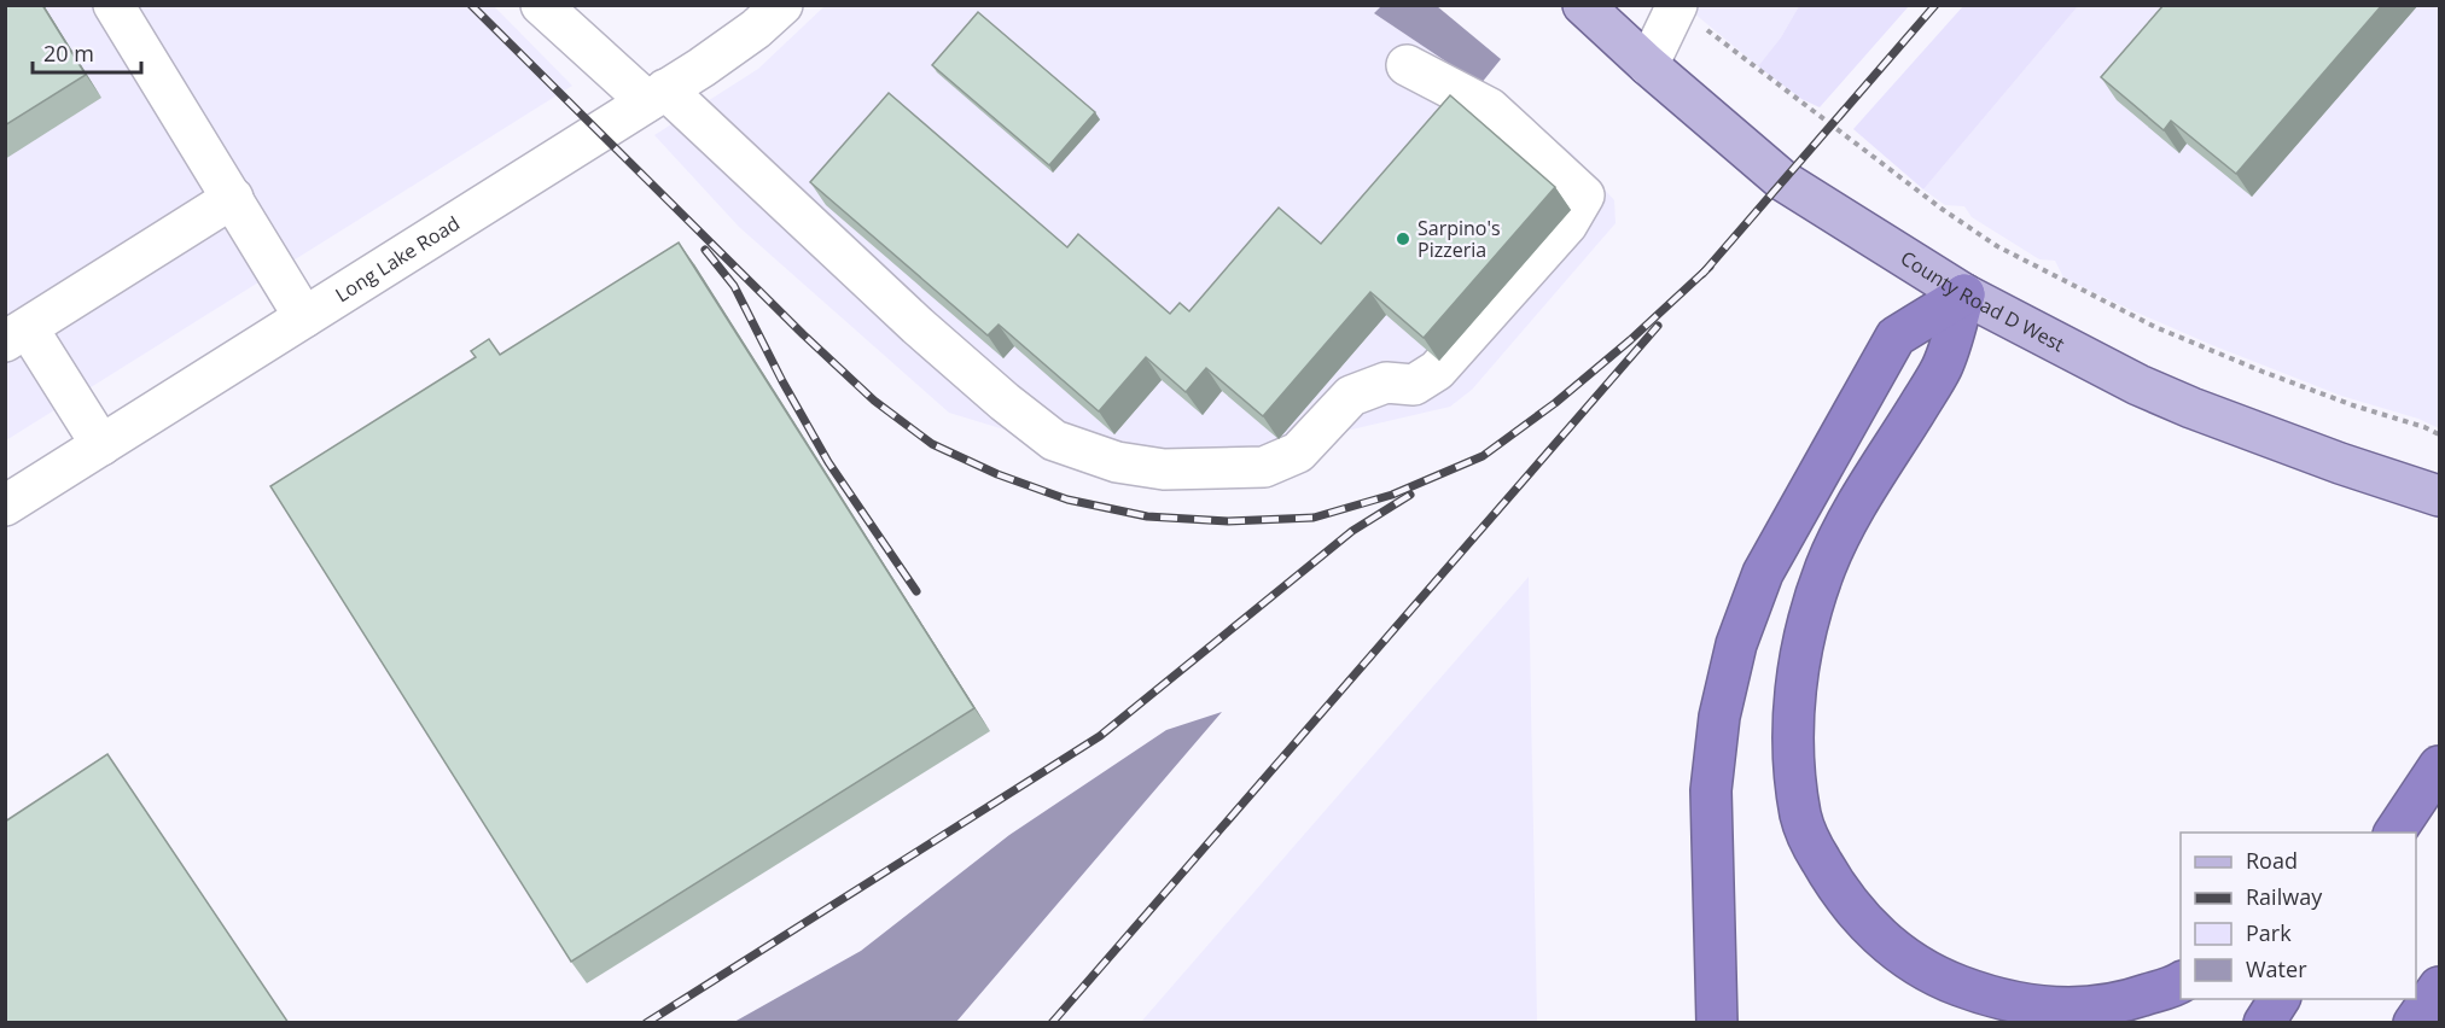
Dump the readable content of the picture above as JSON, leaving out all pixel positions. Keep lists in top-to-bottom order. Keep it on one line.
{"streets":{"main road":["County Road D West"],"street":["Long Lake Road"]},"places":["Sarpino's Pizzeria"],"legend":["Road","Railway","Park","Water"],"scale_bar":"20 m"}
